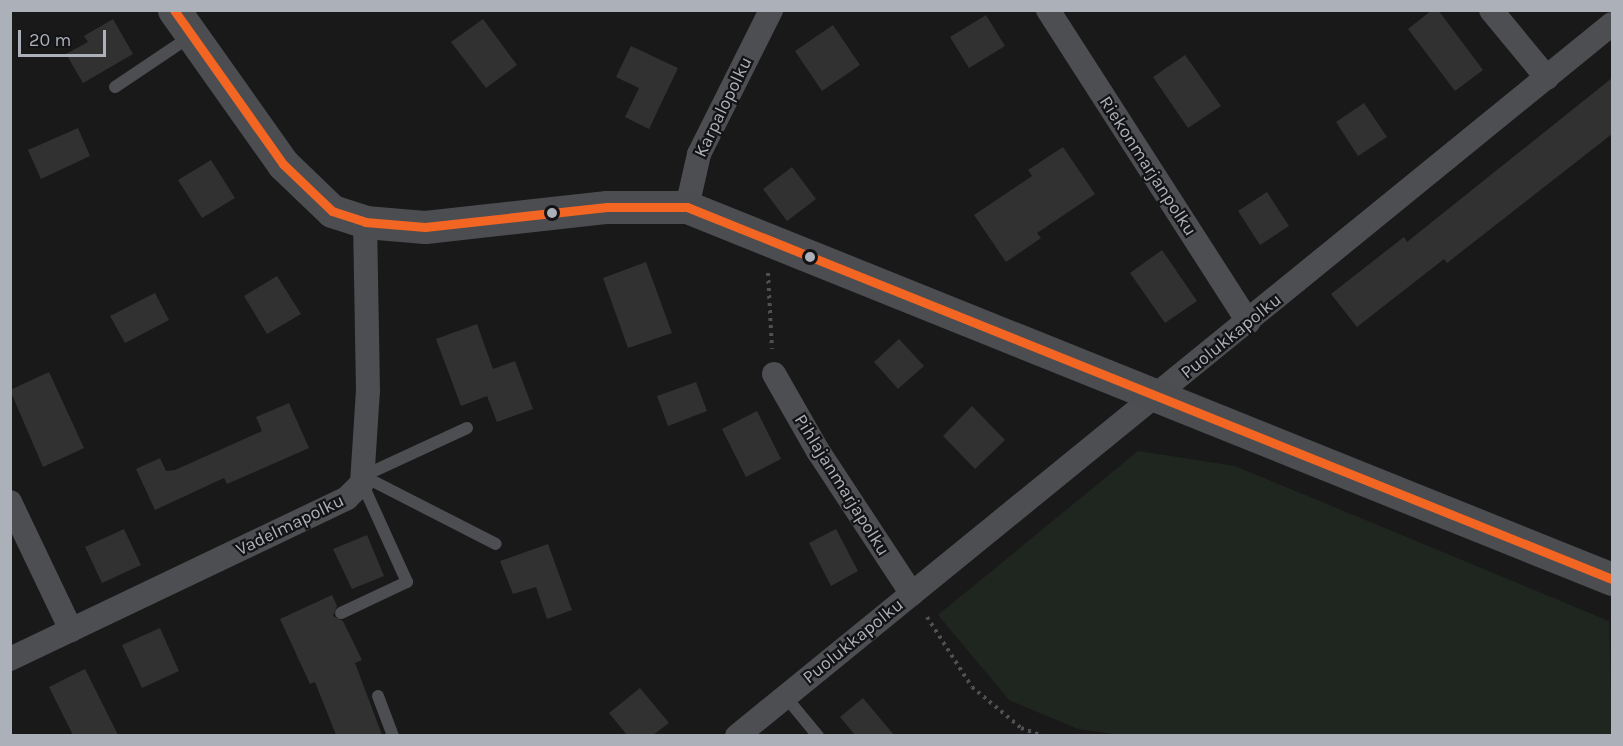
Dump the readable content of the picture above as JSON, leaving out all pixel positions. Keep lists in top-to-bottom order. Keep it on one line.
{"streets":{"street":["Karpalopolku","Riekonmarjanpolku","Puolukkapolku","Pihlajanmarjapolku","Vadelmapolku"]},"crossings":[["Riekonmarjanpolku","Puolukkapolku"],["Puolukkapolku","Pihlajanmarjapolku"]],"scale_bar":"20 m"}
